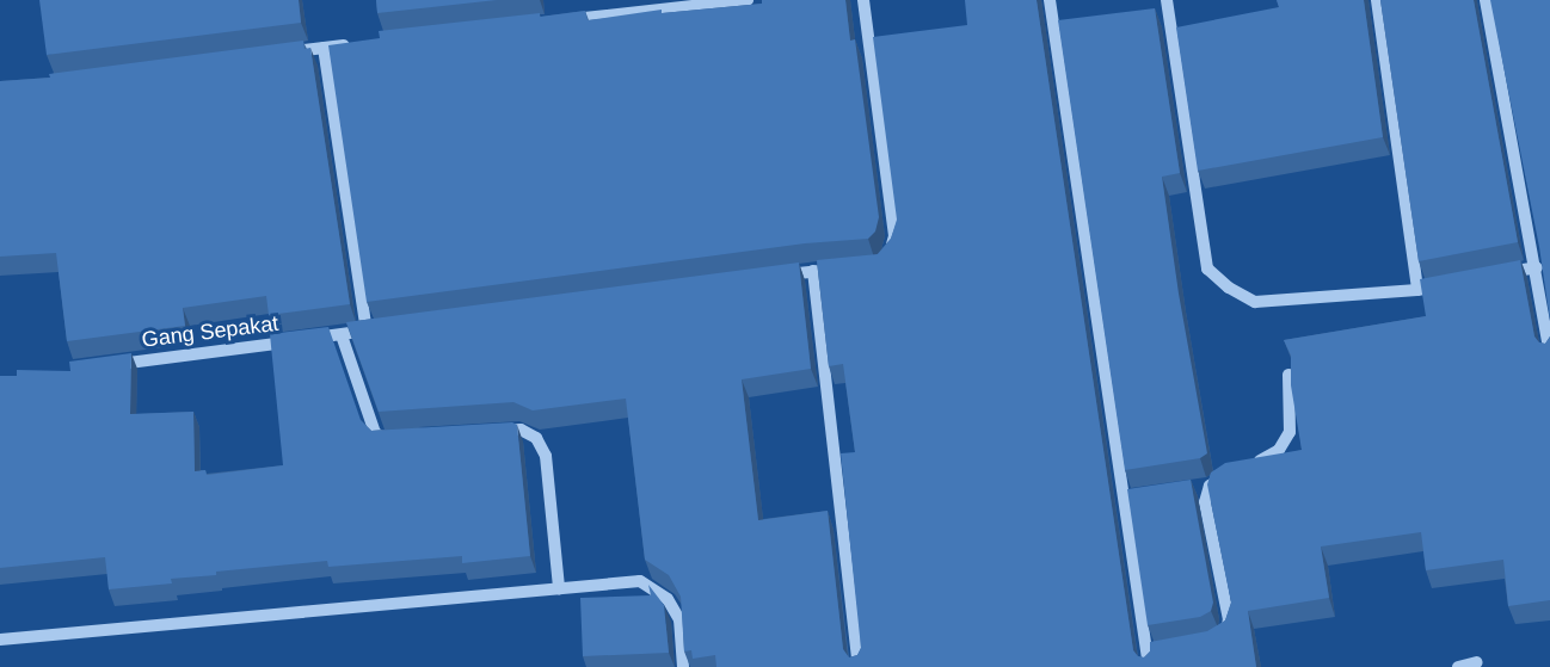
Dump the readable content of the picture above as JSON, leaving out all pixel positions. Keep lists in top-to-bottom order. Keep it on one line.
{"streets":{"street":["Gang Sepakat"]}}
